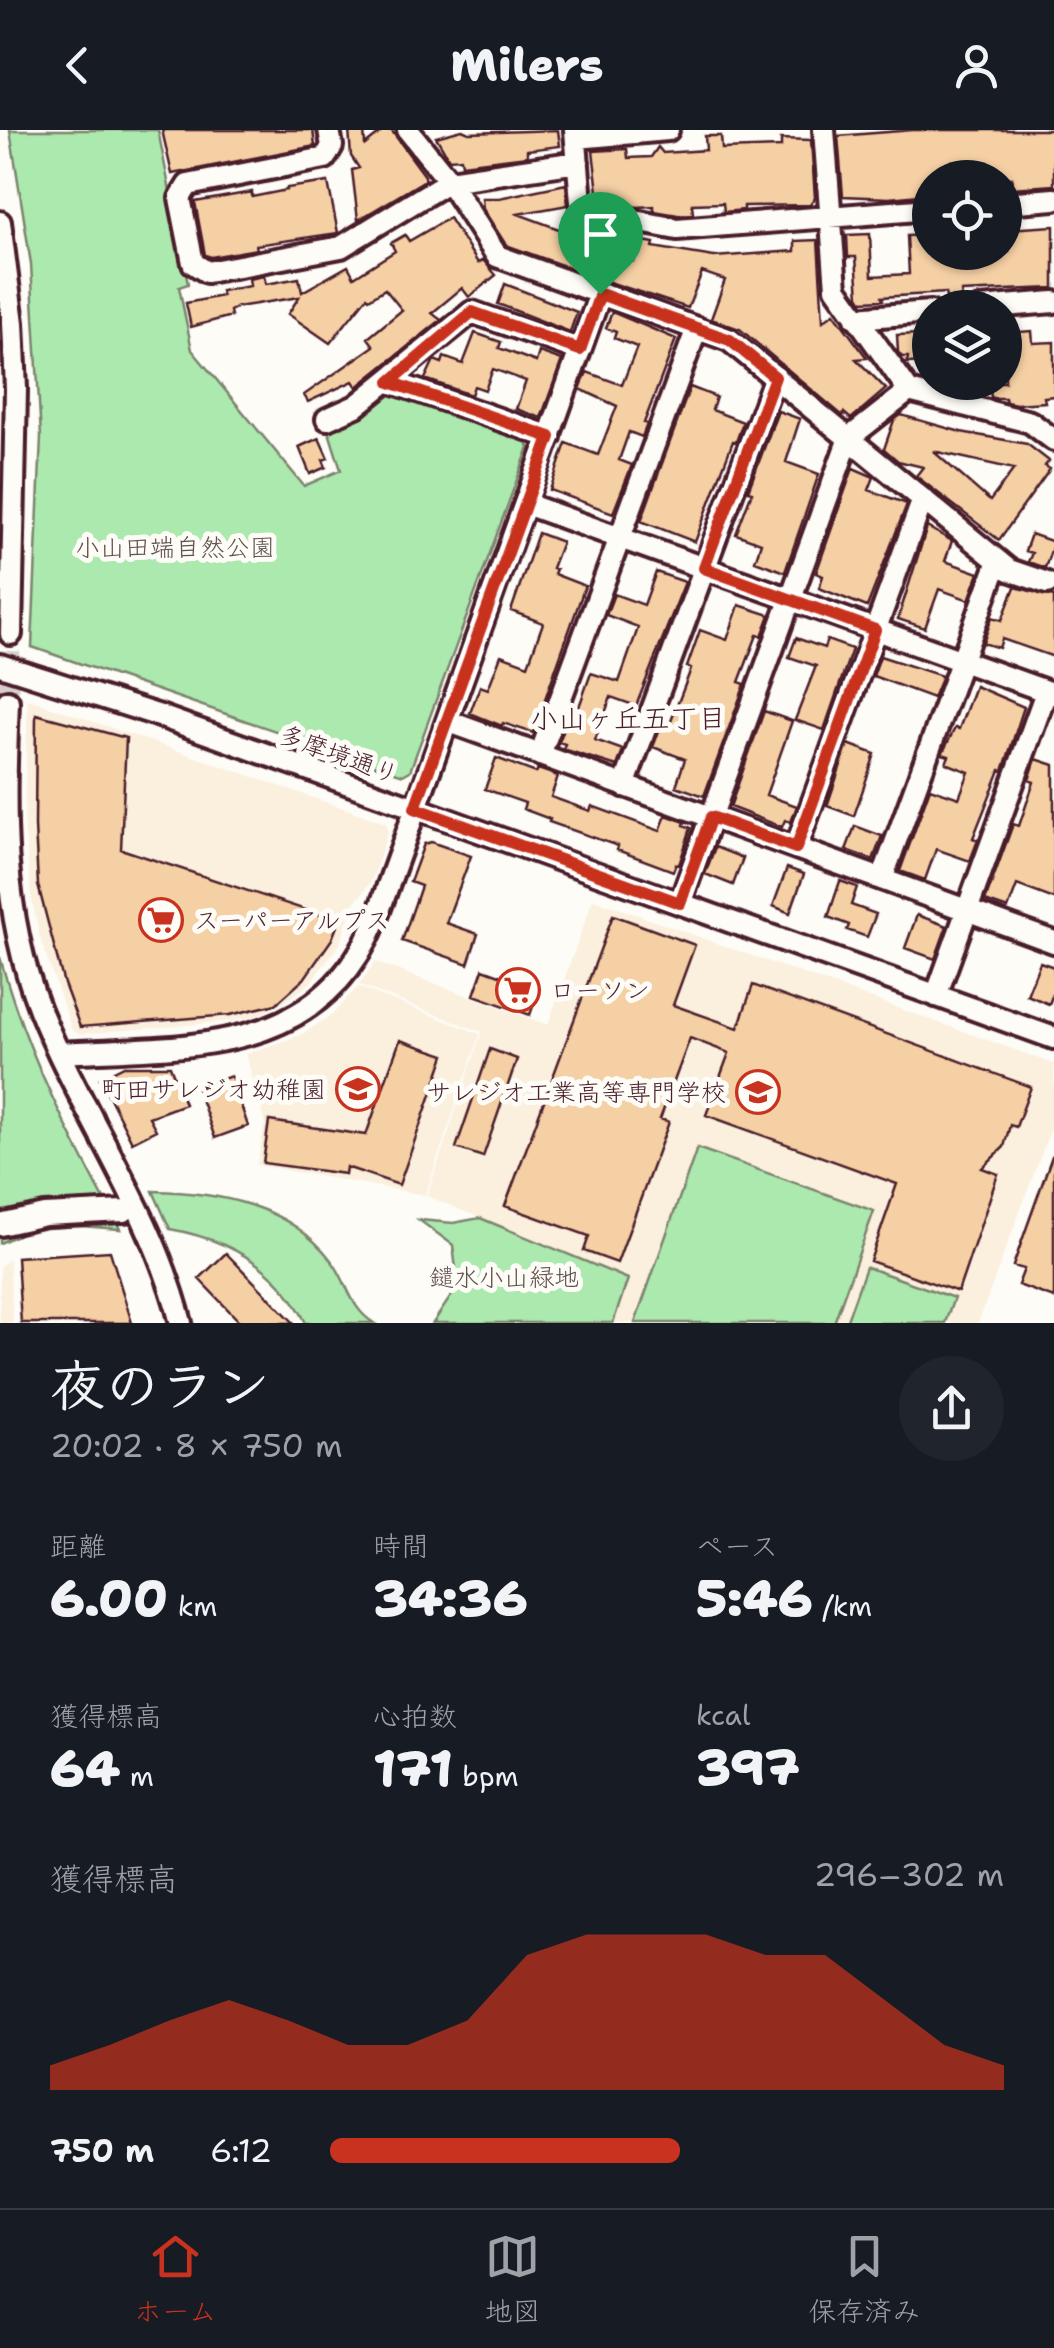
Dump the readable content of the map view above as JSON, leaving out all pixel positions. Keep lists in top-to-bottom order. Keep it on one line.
{"streets":{"street":["多摩境通り"]},"districts":["小山ヶ丘五丁目"],"parks":["小山田端自然公園","鑓水小山緑地"],"places":{"supermarket":["スーパーアルプス","ローソン"],"school or university":["町田サレジオ幼稚園","サレジオ工業高等専門学校"]},"page":{"header":"Milers","heading":["夜のラン","20:02 · 8 × 750 m"],"stats":[["距離","6.00 km"],["時間","34:36"],["ペース","5:46 /km"],["獲得標高","64 m"],["心拍数","171 bpm"],["kcal","397"]],"chart":["獲得標高","296–302 m"],"list":[{"name":"750 m","note":"6:12"}],"tabs":["ホーム","地図","保存済み"]}}
